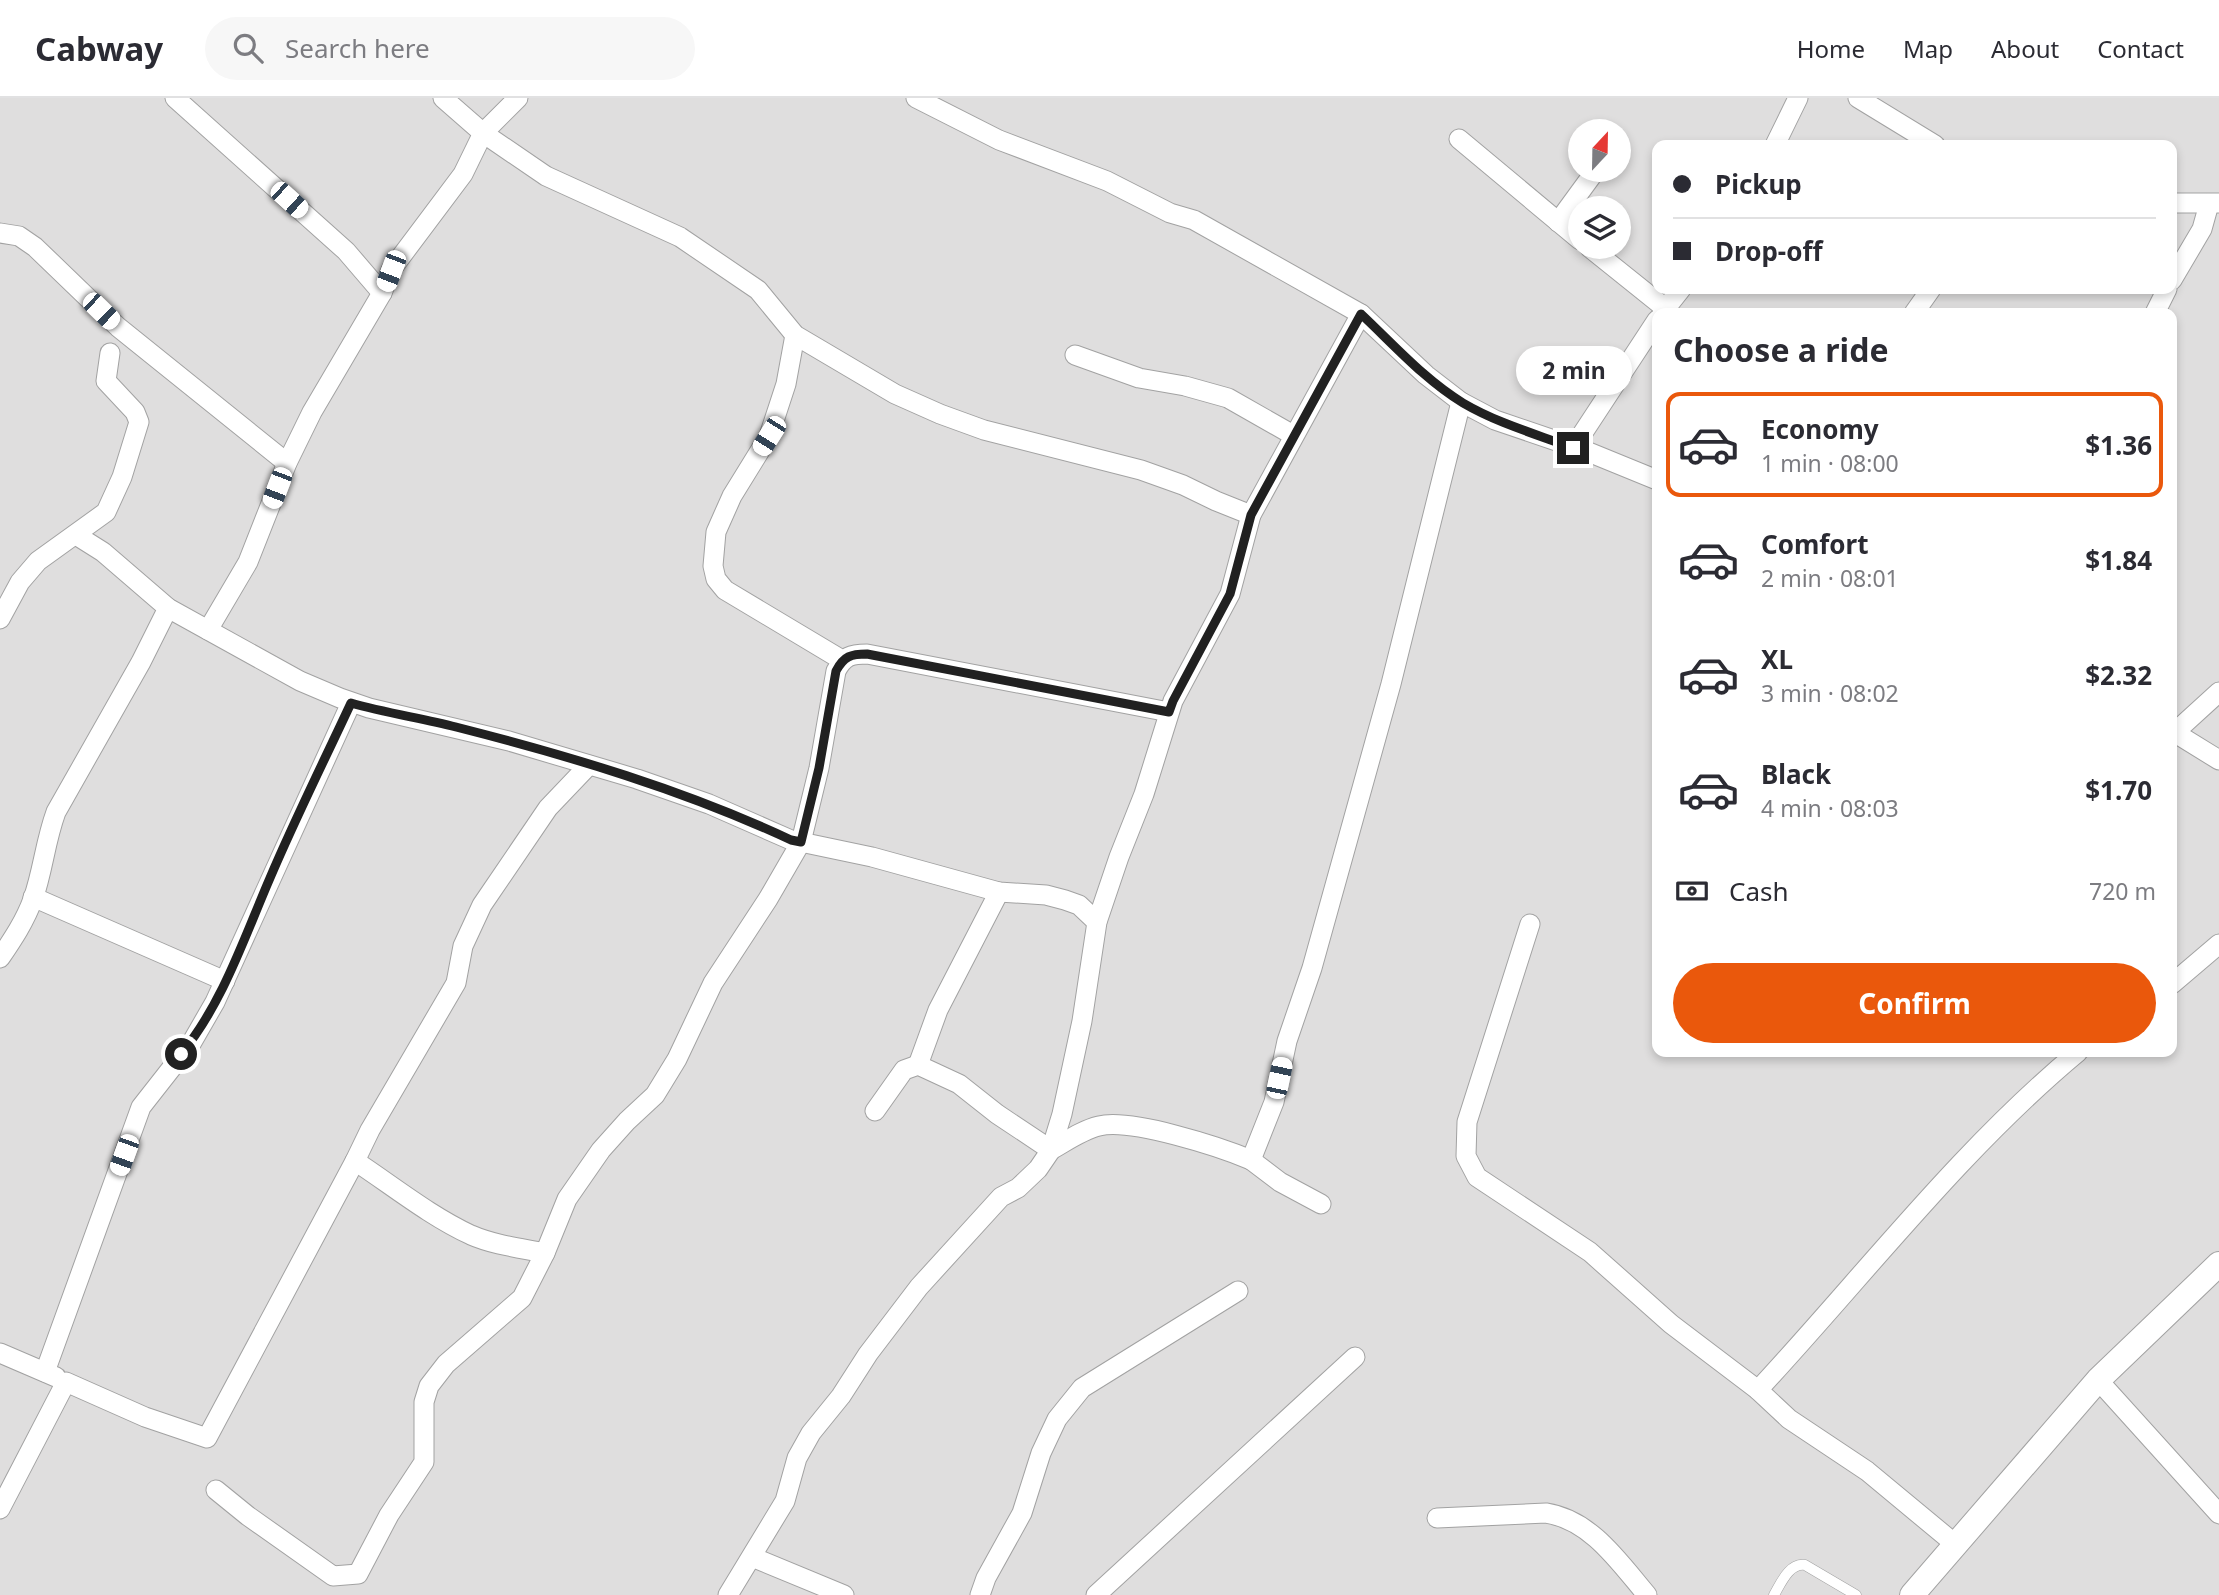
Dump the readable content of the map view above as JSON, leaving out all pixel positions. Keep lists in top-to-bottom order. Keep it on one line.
{"north":"top","page":{"header":"Cabway","search":"Search here","nav":["Home","Map","About","Contact"],"banner":["Pickup","Drop-off"],"heading":"Choose a ride","bubble":"2 min","list":[{"name":"Economy","note":"1 min · 08:00","value":"$1.36"},{"name":"Comfort","note":"2 min · 08:01","value":"$1.84"},{"name":"XL","note":"3 min · 08:02","value":"$2.32"},{"name":"Black","note":"4 min · 08:03","value":"$1.70"}],"pay":["Cash","720 m"],"buttons":"Confirm"}}
